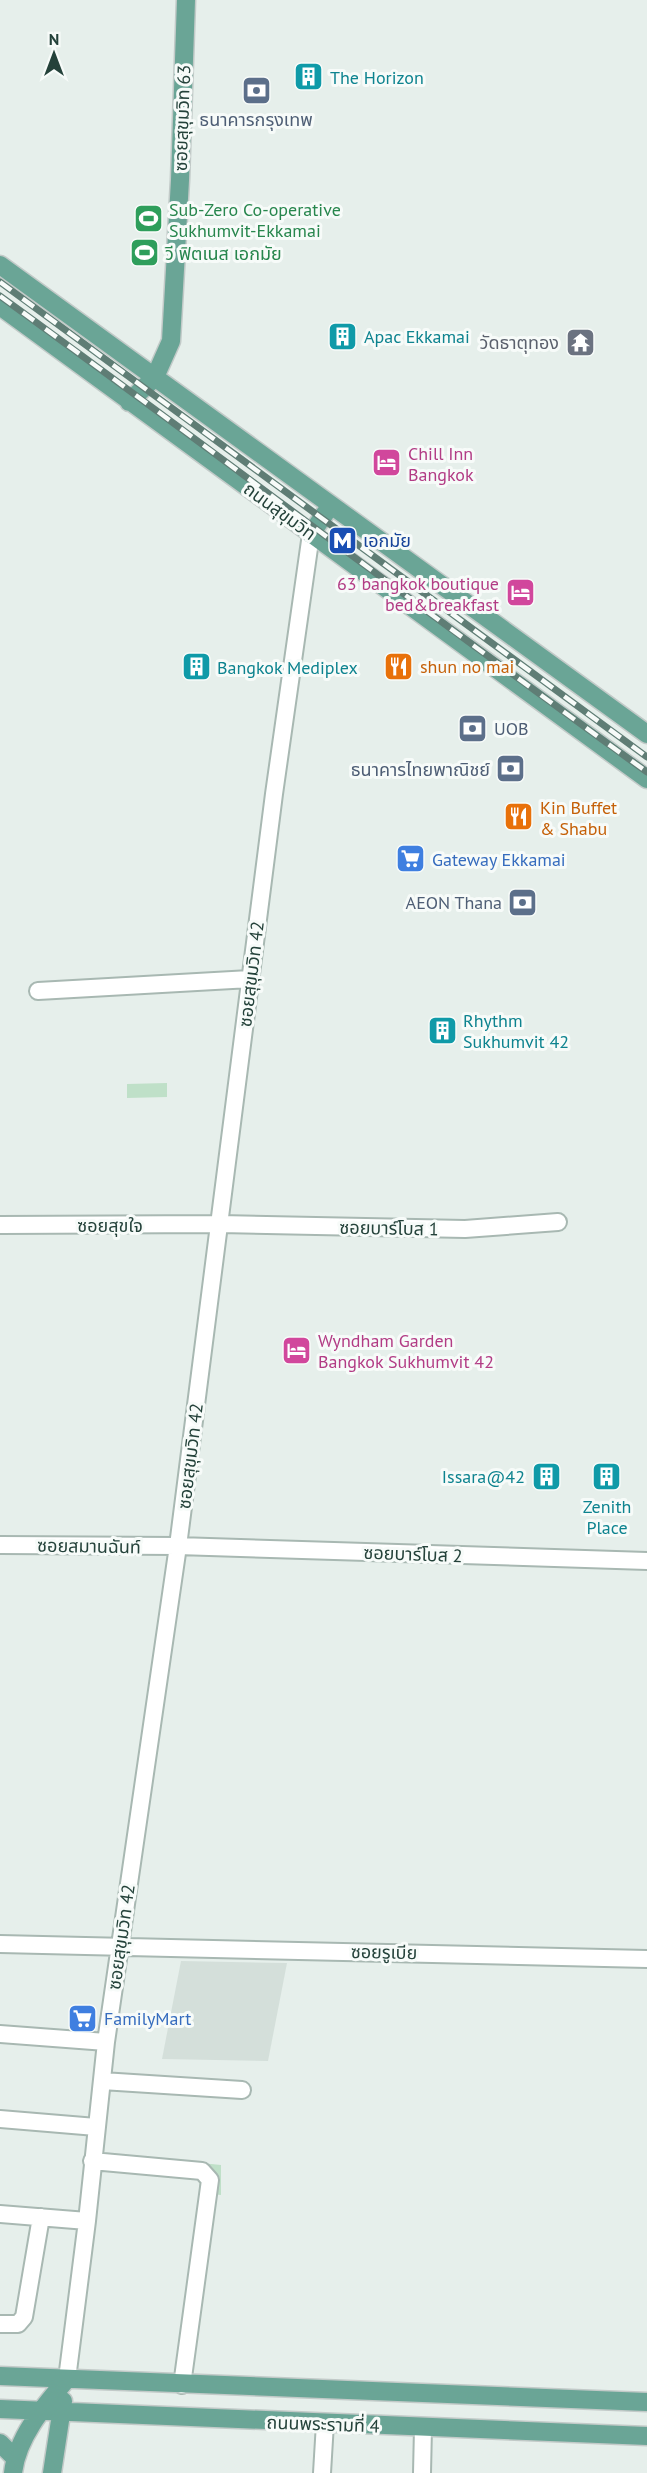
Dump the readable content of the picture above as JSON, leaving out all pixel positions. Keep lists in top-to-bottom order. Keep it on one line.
{"streets":{"main road":["ซอยสุขุมวิท 63","ถนนสุขุมวิท","ถนนพระรามที่ 4"],"street":["ซอยสุขุมวิท 42","ซอยสุขใจ","ซอยบาร์โบส 1","ซอยสมานฉันท์","ซอยบาร์โบส 2","ซอยรูเบีย"]},"crossings":[["ซอยสุขุมวิท 63","ถนนสุขุมวิท"],["ถนนสุขุมวิท","ซอยสุขุมวิท 42"],["ซอยสุขุมวิท 42","ซอยสุขใจ"],["ซอยสุขุมวิท 42","ซอยบาร์โบส 1"],["ซอยสุขุมวิท 42","ซอยสมานฉันท์"],["ซอยสุขุมวิท 42","ซอยบาร์โบส 2"],["ซอยสุขุมวิท 42","ซอยรูเบีย"],["ซอยสุขุมวิท 42","ถนนพระรามที่ 4"],["ซอยสุขใจ","ซอยบาร์โบส 1"],["ซอยสมานฉันท์","ซอยบาร์โบส 2"]],"places":{"building":["The Horizon","Apac Ekkamai","Bangkok Mediplex","Rhythm Sukhumvit 42","Issara@42","Zenith Place"],"bank":["ธนาคารกรุงเทพ","UOB","ธนาคารไทยพาณิชย์","AEON Thana"],"sports":["Sub-Zero Co-operative Sukhumvit-Ekkamai","วี ฟิตเนส เอกมัย"],"temple":["วัดธาตุทอง"],"hotel":["Chill Inn Bangkok","63 bangkok boutique bed&breakfast","Wyndham Garden Bangkok Sukhumvit 42"],"metro station":["เอกมัย"],"restaurant":["shun no mai","Kin Buffet & Shabu"],"supermarket":["Gateway Ekkamai","FamilyMart"]},"north":"top"}
